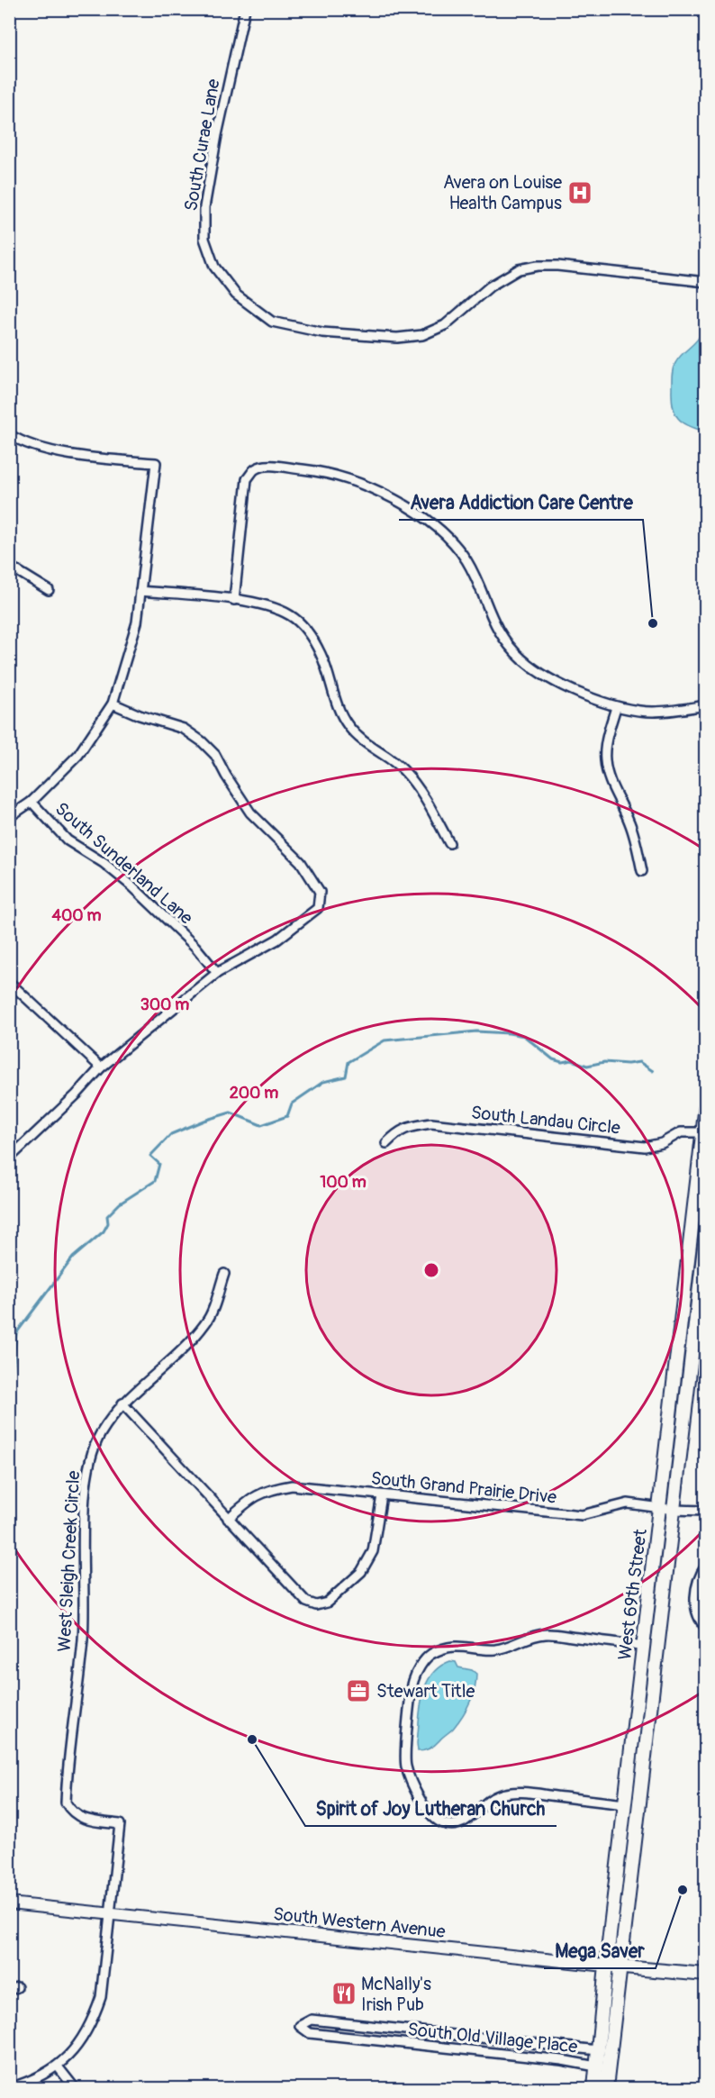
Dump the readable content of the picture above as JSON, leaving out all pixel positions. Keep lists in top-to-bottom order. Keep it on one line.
{"streets":{"main road":["West 69th Street","South Western Avenue"],"street":["South Curae Lane","South Sunderland Lane","South Landau Circle","South Grand Prairie Drive","West Sleigh Creek Circle","South Old Village Place"]},"crossings":[["South Landau Circle","West 69th Street"],["South Grand Prairie Drive","West 69th Street"],["West Sleigh Creek Circle","South Western Avenue"],["West 69th Street","South Western Avenue"],["West 69th Street","South Old Village Place"]],"places":{"hospital":["Avera on Louise Health Campus"],"other":["Avera Addiction Care Centre","Spirit of Joy Lutheran Church","Mega Saver"],"office":["Stewart Title"],"restaurant":["McNally's Irish Pub"]},"rings":["400 m","300 m","200 m","100 m"]}
